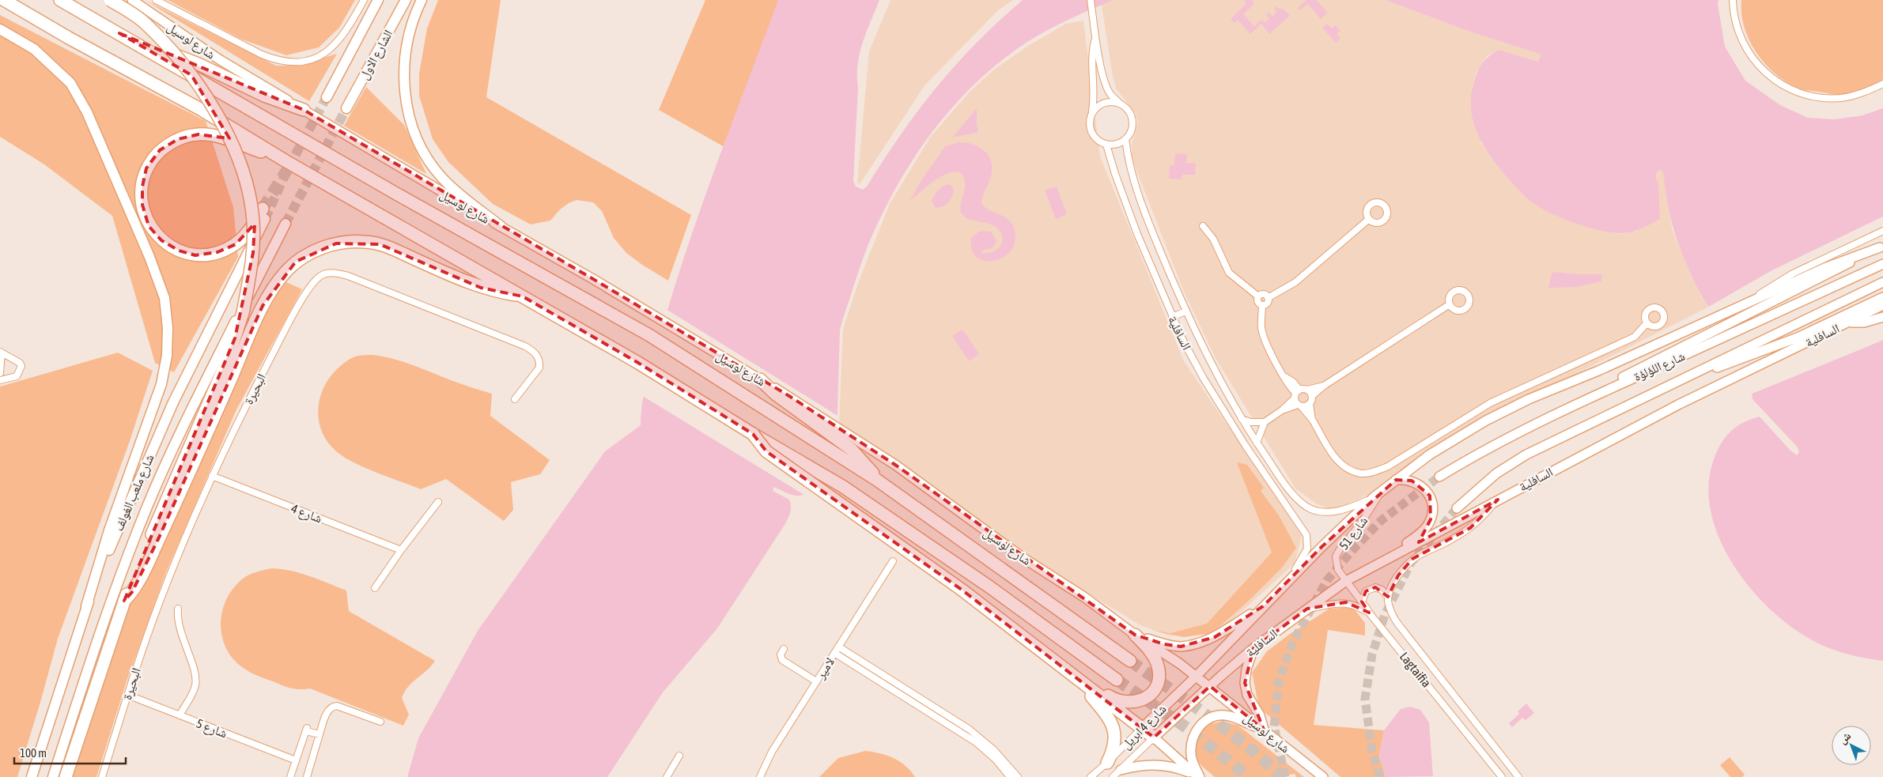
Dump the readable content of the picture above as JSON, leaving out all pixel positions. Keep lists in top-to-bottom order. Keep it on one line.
{"streets":{"highway":["شارع لوسيل"],"main road":["الشارع الاول","شارع ملعب الغولف"],"street":["السافلية","شارع اللؤلؤة","البحيرة","شارع 4","شارع 51","لامير","Lagtaifia","شارع 4 ابريل","شارع 5"]},"crossings":[["شارع لوسيل","السافلية"],["شارع لوسيل","شارع 4 ابريل"],["السافلية","شارع 51"],["السافلية","Lagtaifia"],["السافلية","شارع 4 ابريل"],["البحيرة","شارع 4"],["البحيرة","شارع 5"],["شارع 51","Lagtaifia"]],"scale_bar":"100 m","north":"top left"}
